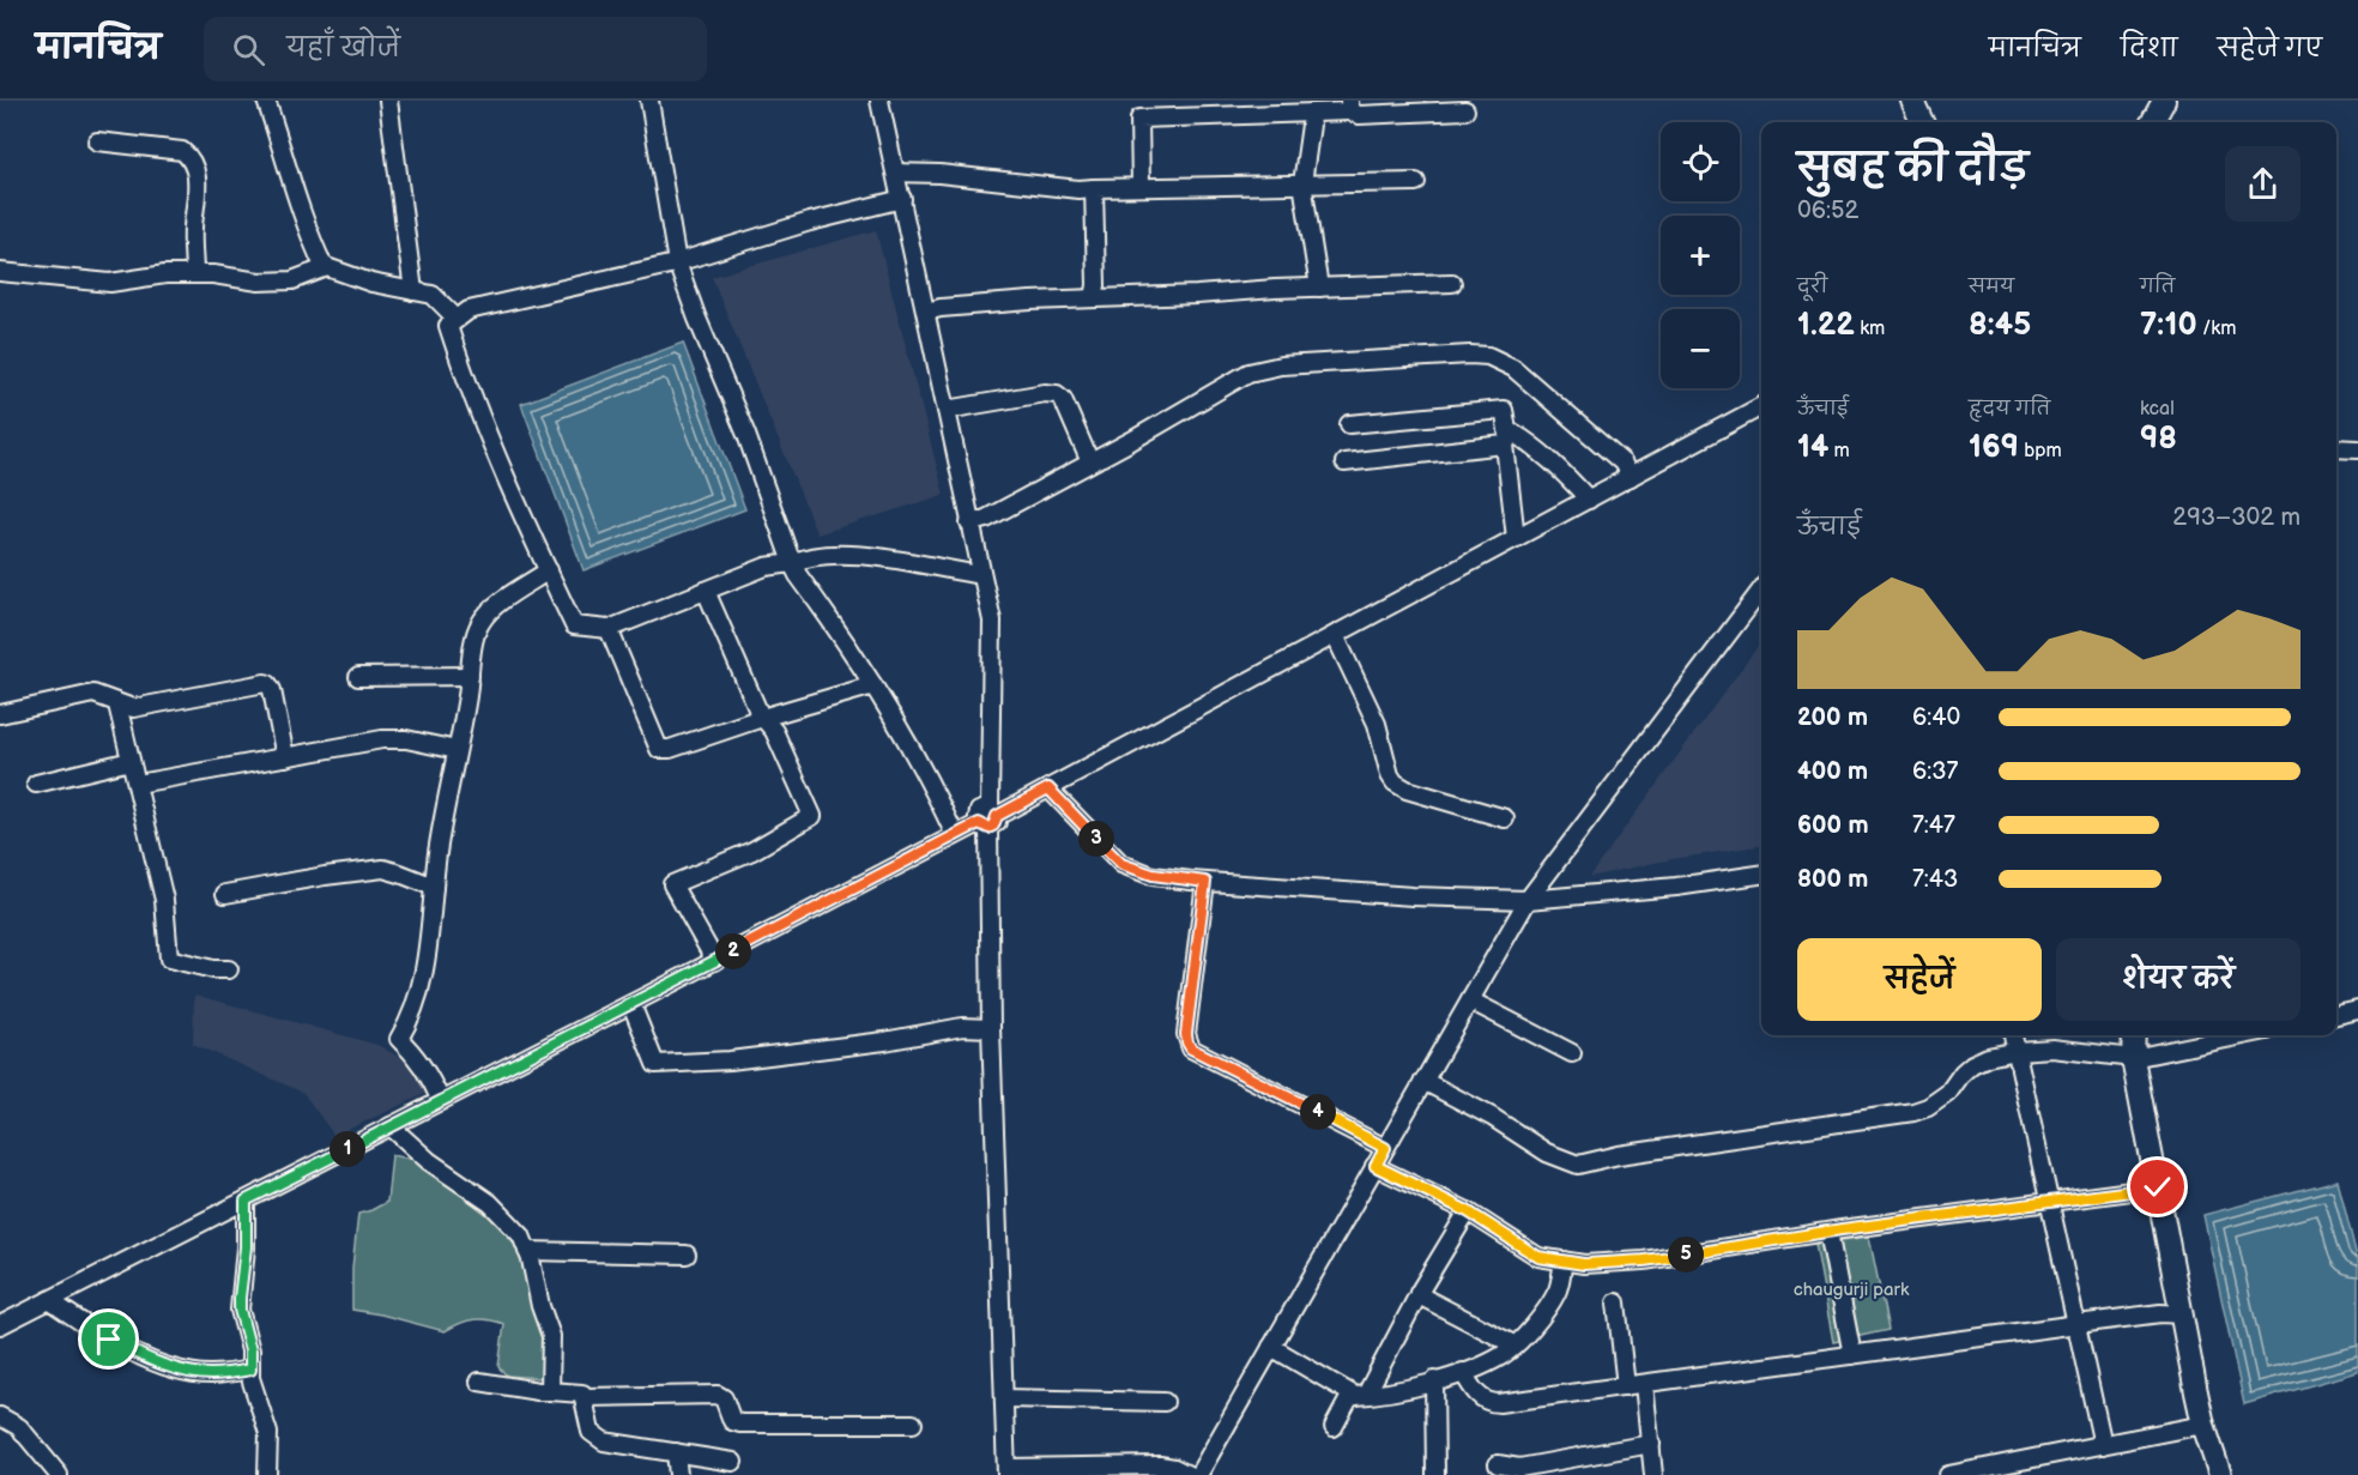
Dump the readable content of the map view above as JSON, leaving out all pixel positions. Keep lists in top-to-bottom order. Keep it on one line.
{"parks":["chaugurji park"],"page":{"header":"मानचित्र","search":"यहाँ खोजें","nav":["मानचित्र","दिशा","सहेजे गए"],"map_buttons":["+","−"],"heading":["सुबह की दौड़","06:52"],"stats":[["दूरी","1.22 km"],["समय","8:45"],["गति","7:10 /km"],["ऊँचाई","14 m"],["हृदय गति","169 bpm"],["kcal","98"]],"chart":["ऊँचाई","293–302 m"],"list":[{"name":"200 m","note":"6:40"},{"name":"400 m","note":"6:37"},{"name":"600 m","note":"7:47"},{"name":"800 m","note":"7:43"}],"pins":["3","2","4","1","5"],"buttons":["सहेजें","शेयर करें"]}}
